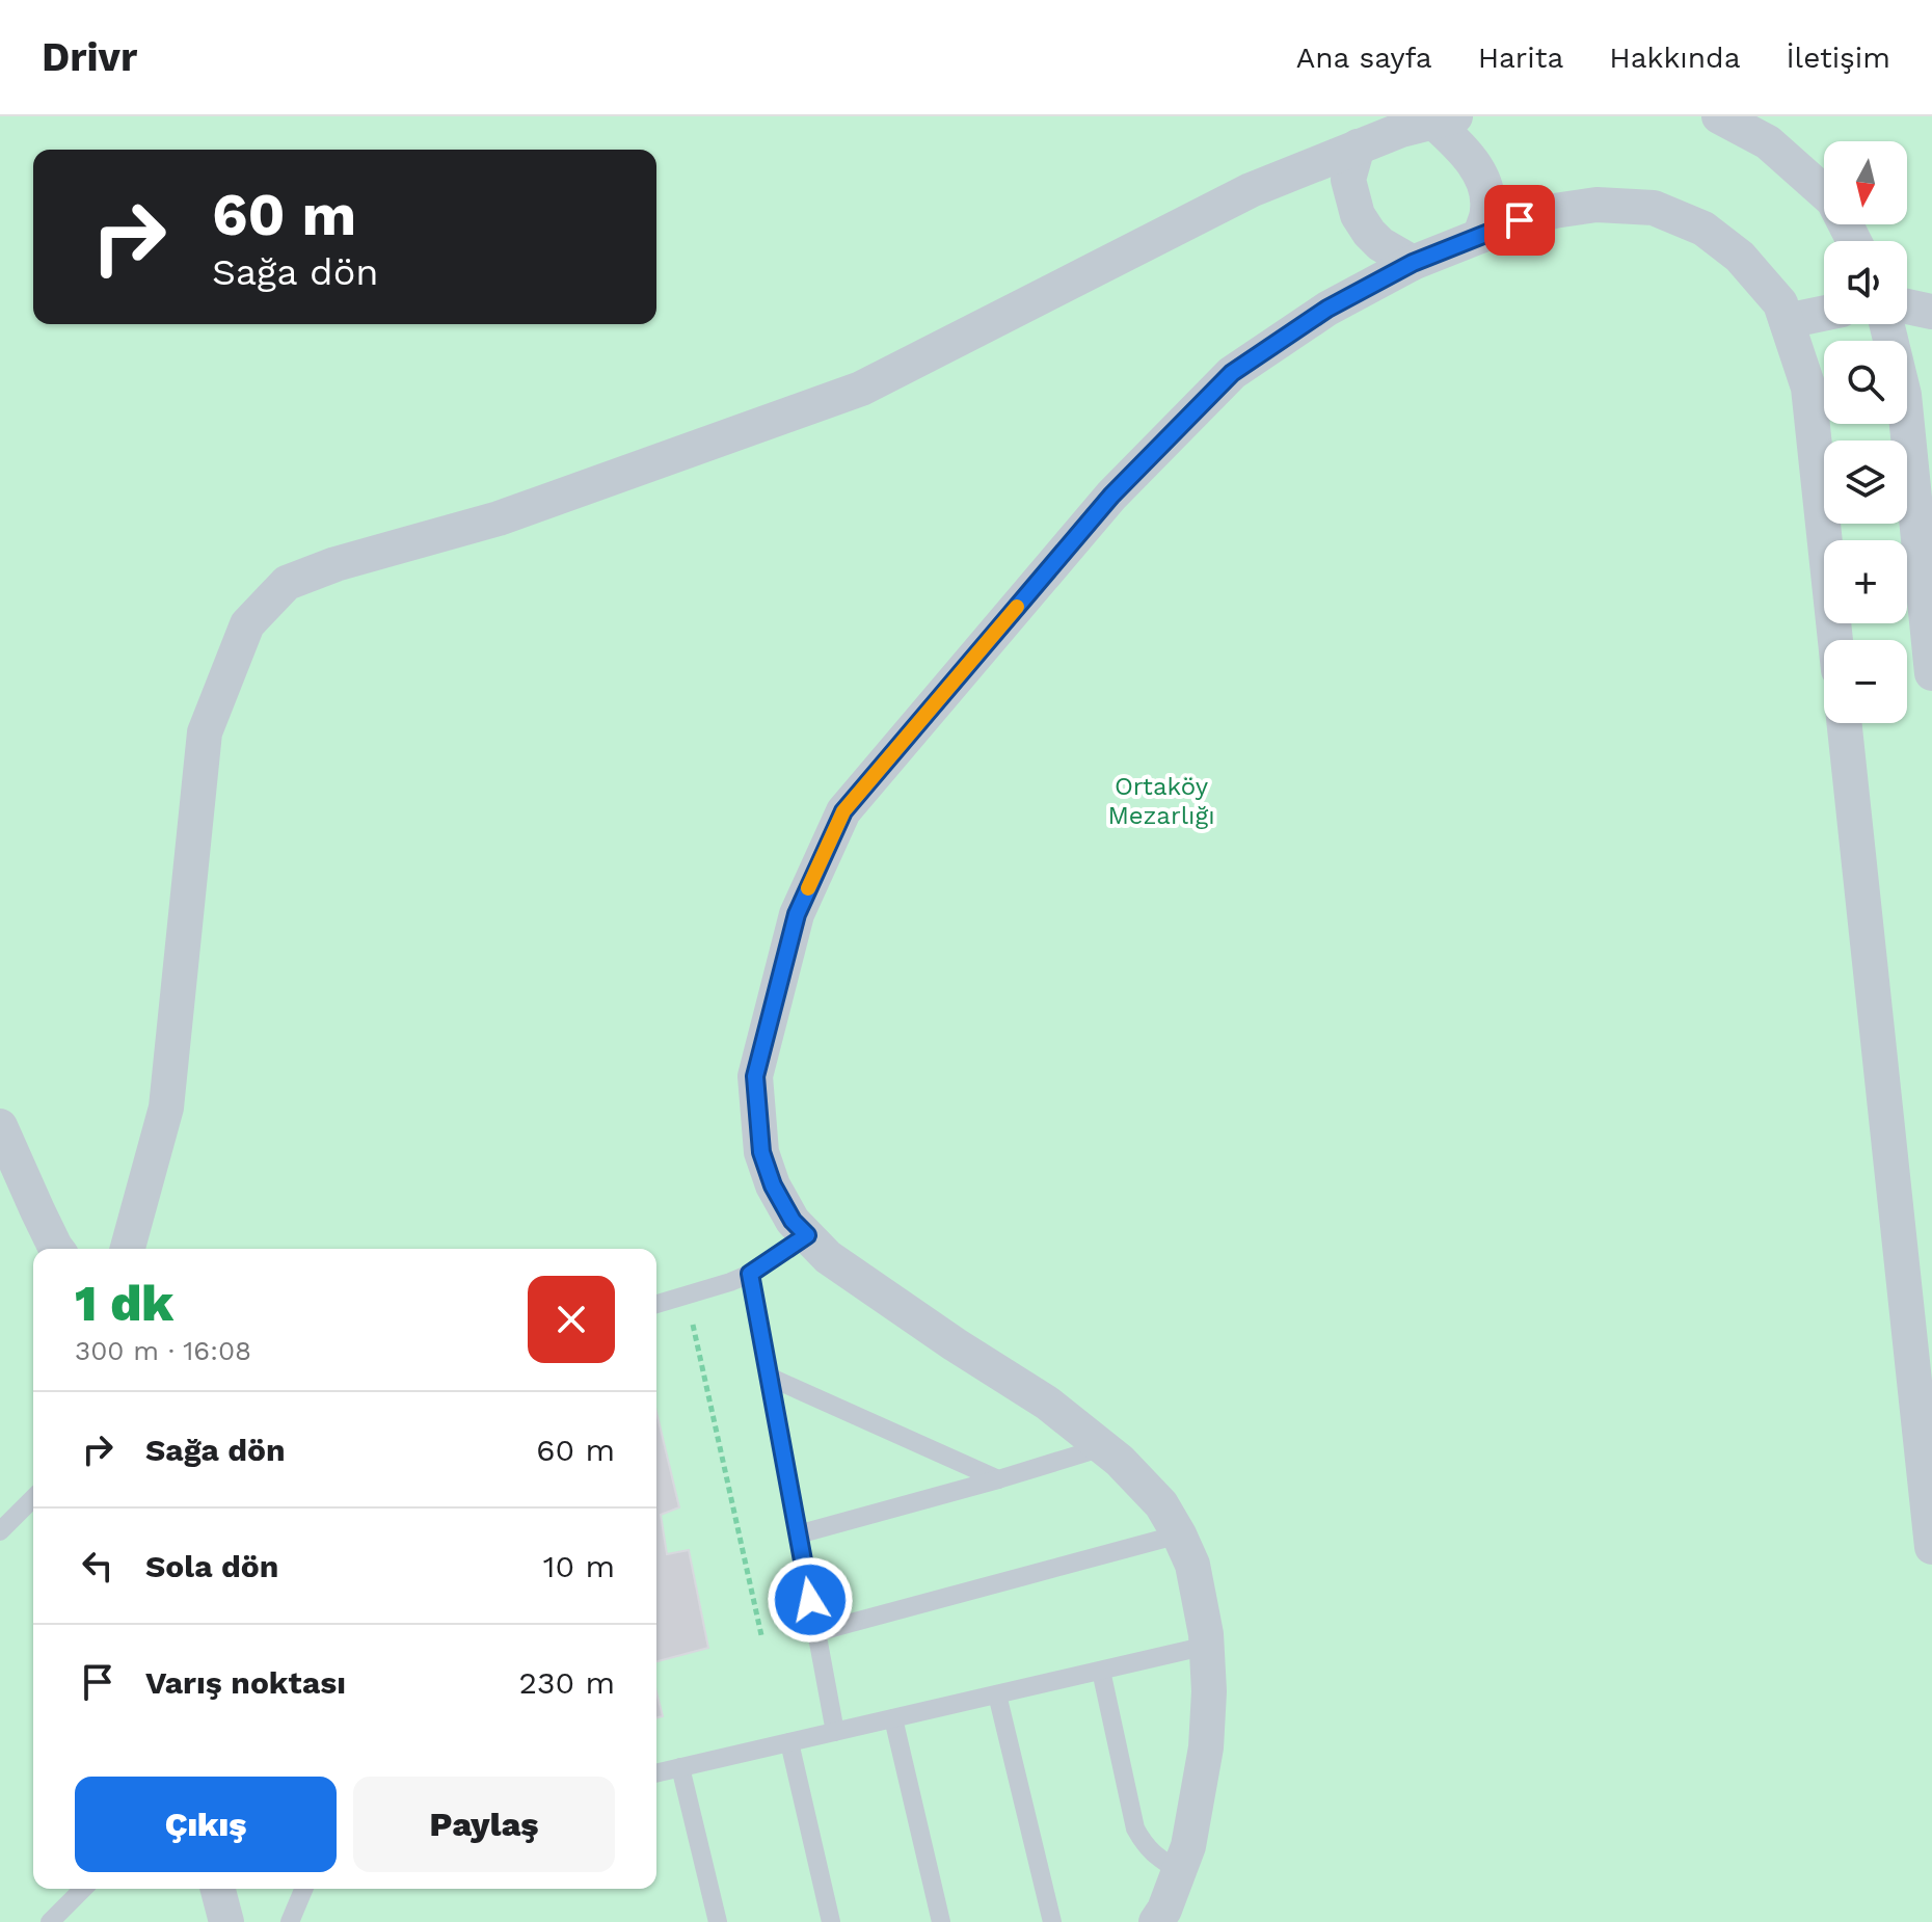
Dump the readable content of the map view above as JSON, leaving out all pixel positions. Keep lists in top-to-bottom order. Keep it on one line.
{"parks":["Ortaköy Mezarlığı"],"north":"bottom","page":{"header":"Drivr","nav":["Ana sayfa","Harita","Hakkında","İletişim"],"map_buttons":["+","−"],"turn":["60 m","Sağa dön"],"heading":["1 dk","300 m · 16:08"],"list":[{"name":"Sağa dön","value":"60 m"},{"name":"Sola dön","value":"10 m"},{"name":"Varış noktası","value":"230 m"}],"buttons":["Çıkış","Paylaş"]}}
